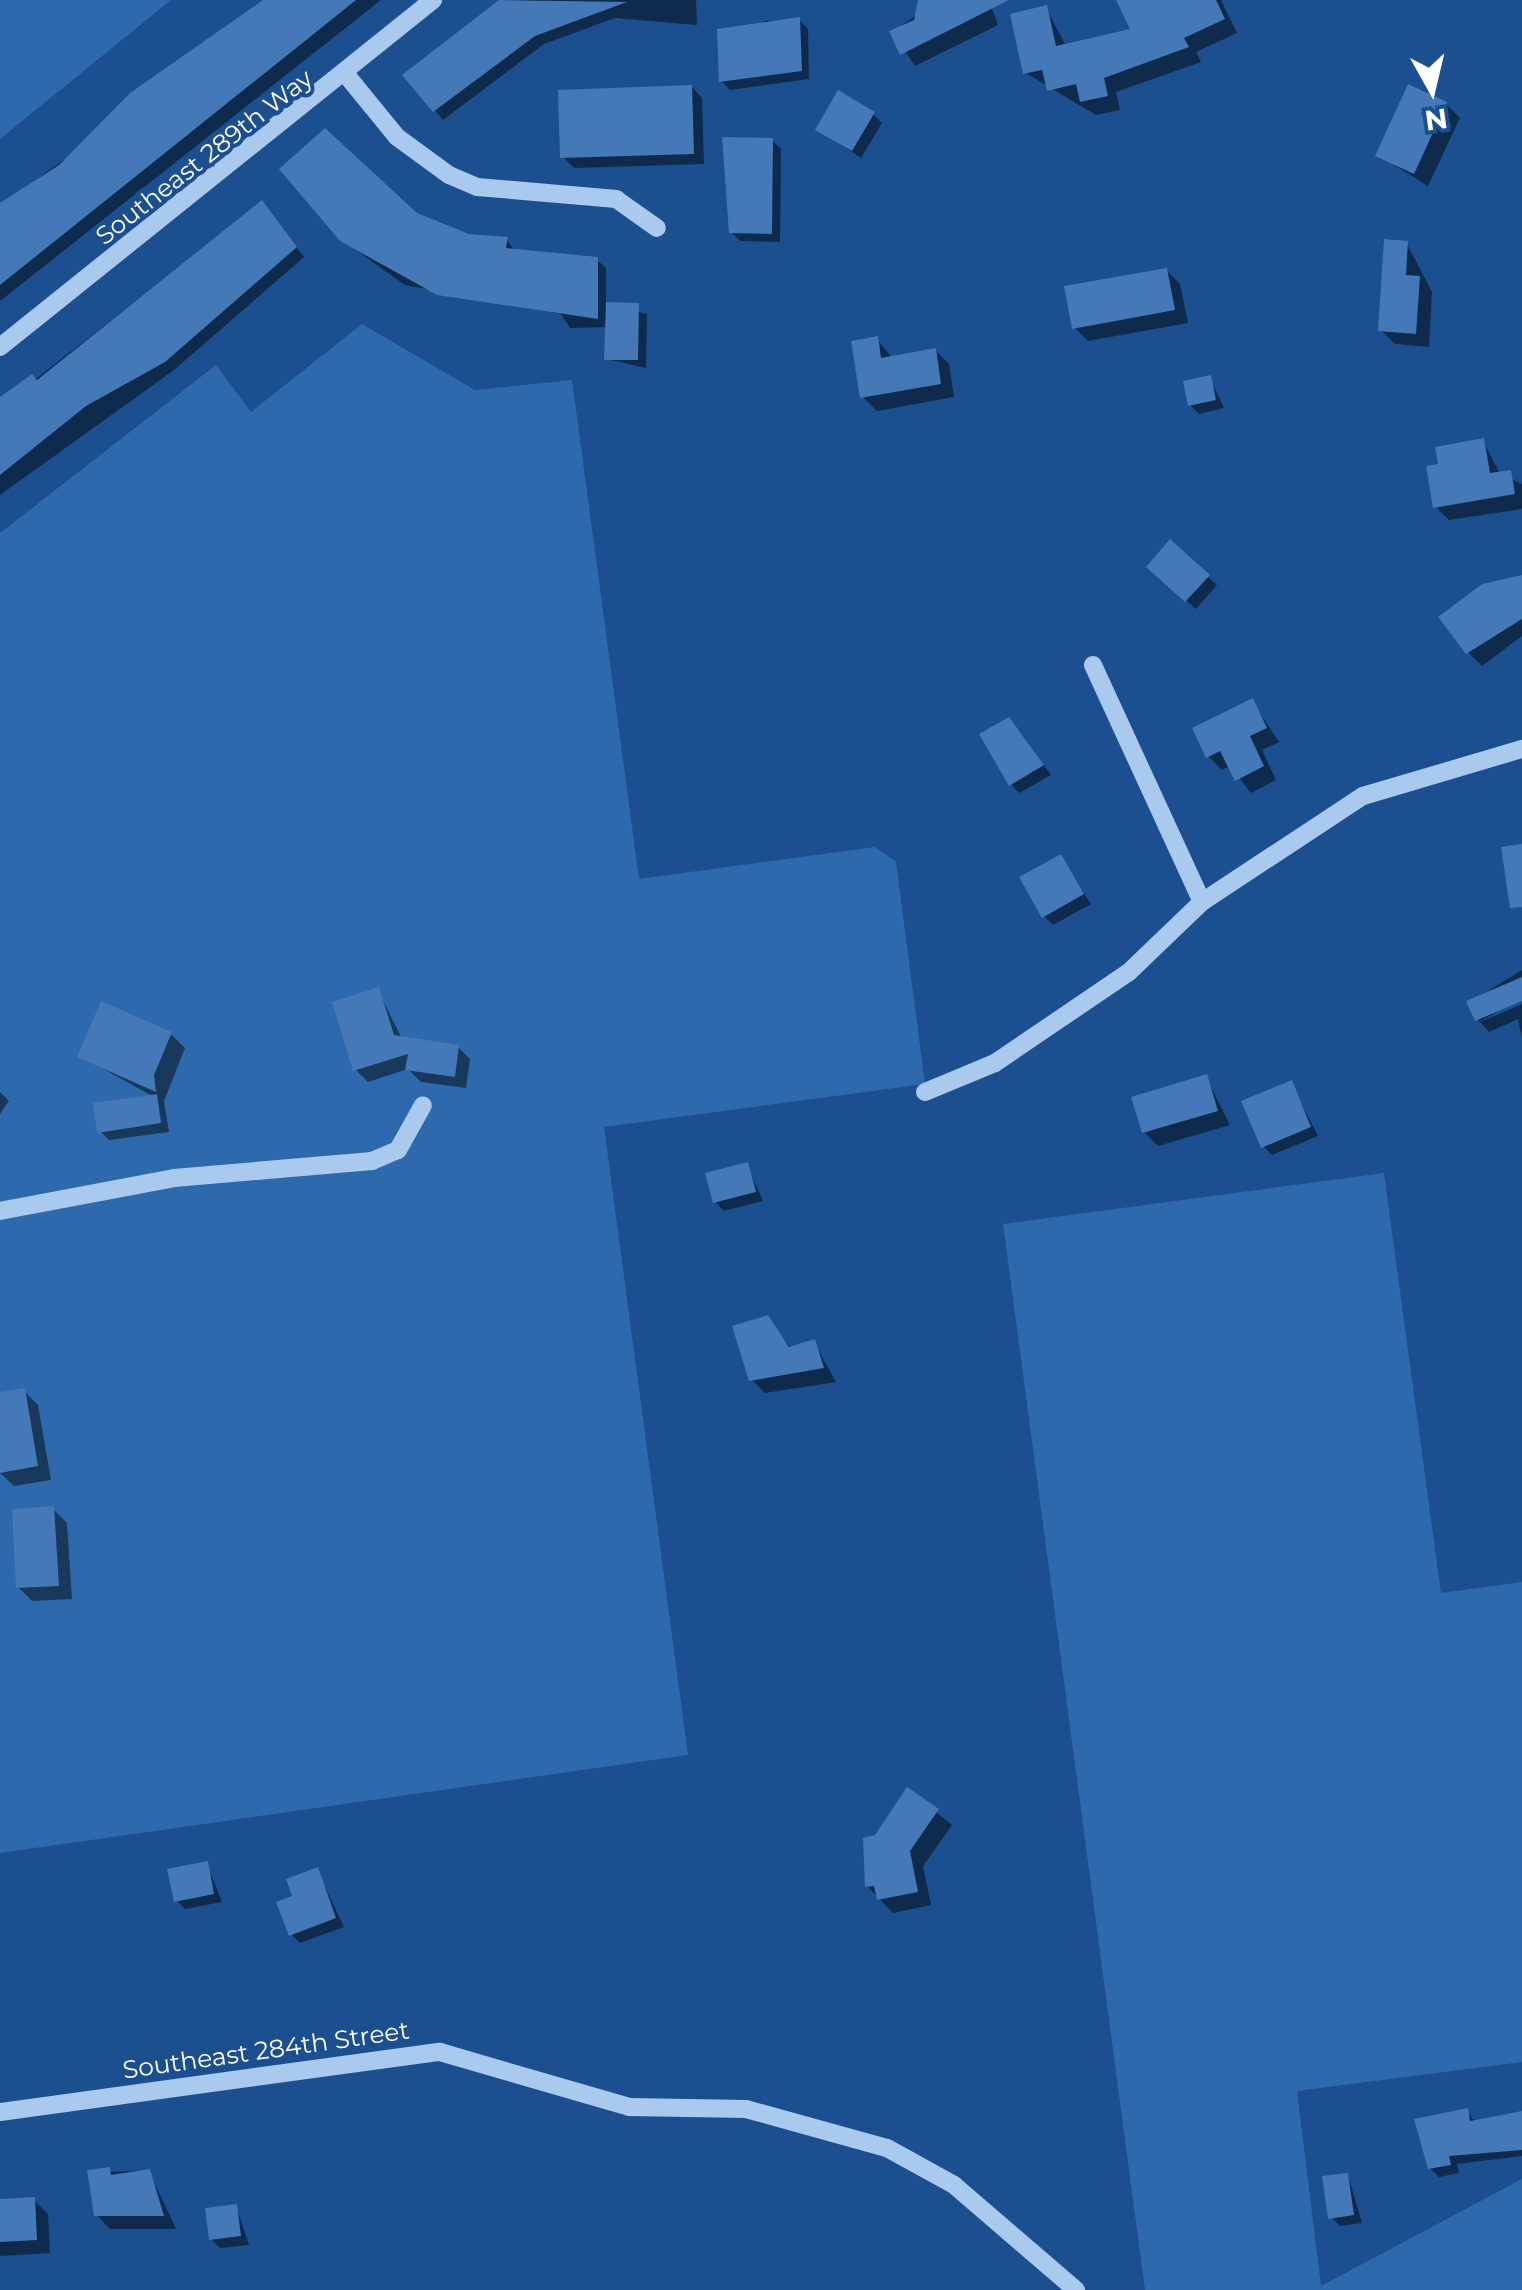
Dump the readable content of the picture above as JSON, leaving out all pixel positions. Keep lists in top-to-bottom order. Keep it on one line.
{"streets":{"street":["Southeast 289th Way","Southeast 284th Street"]},"north":"bottom"}
